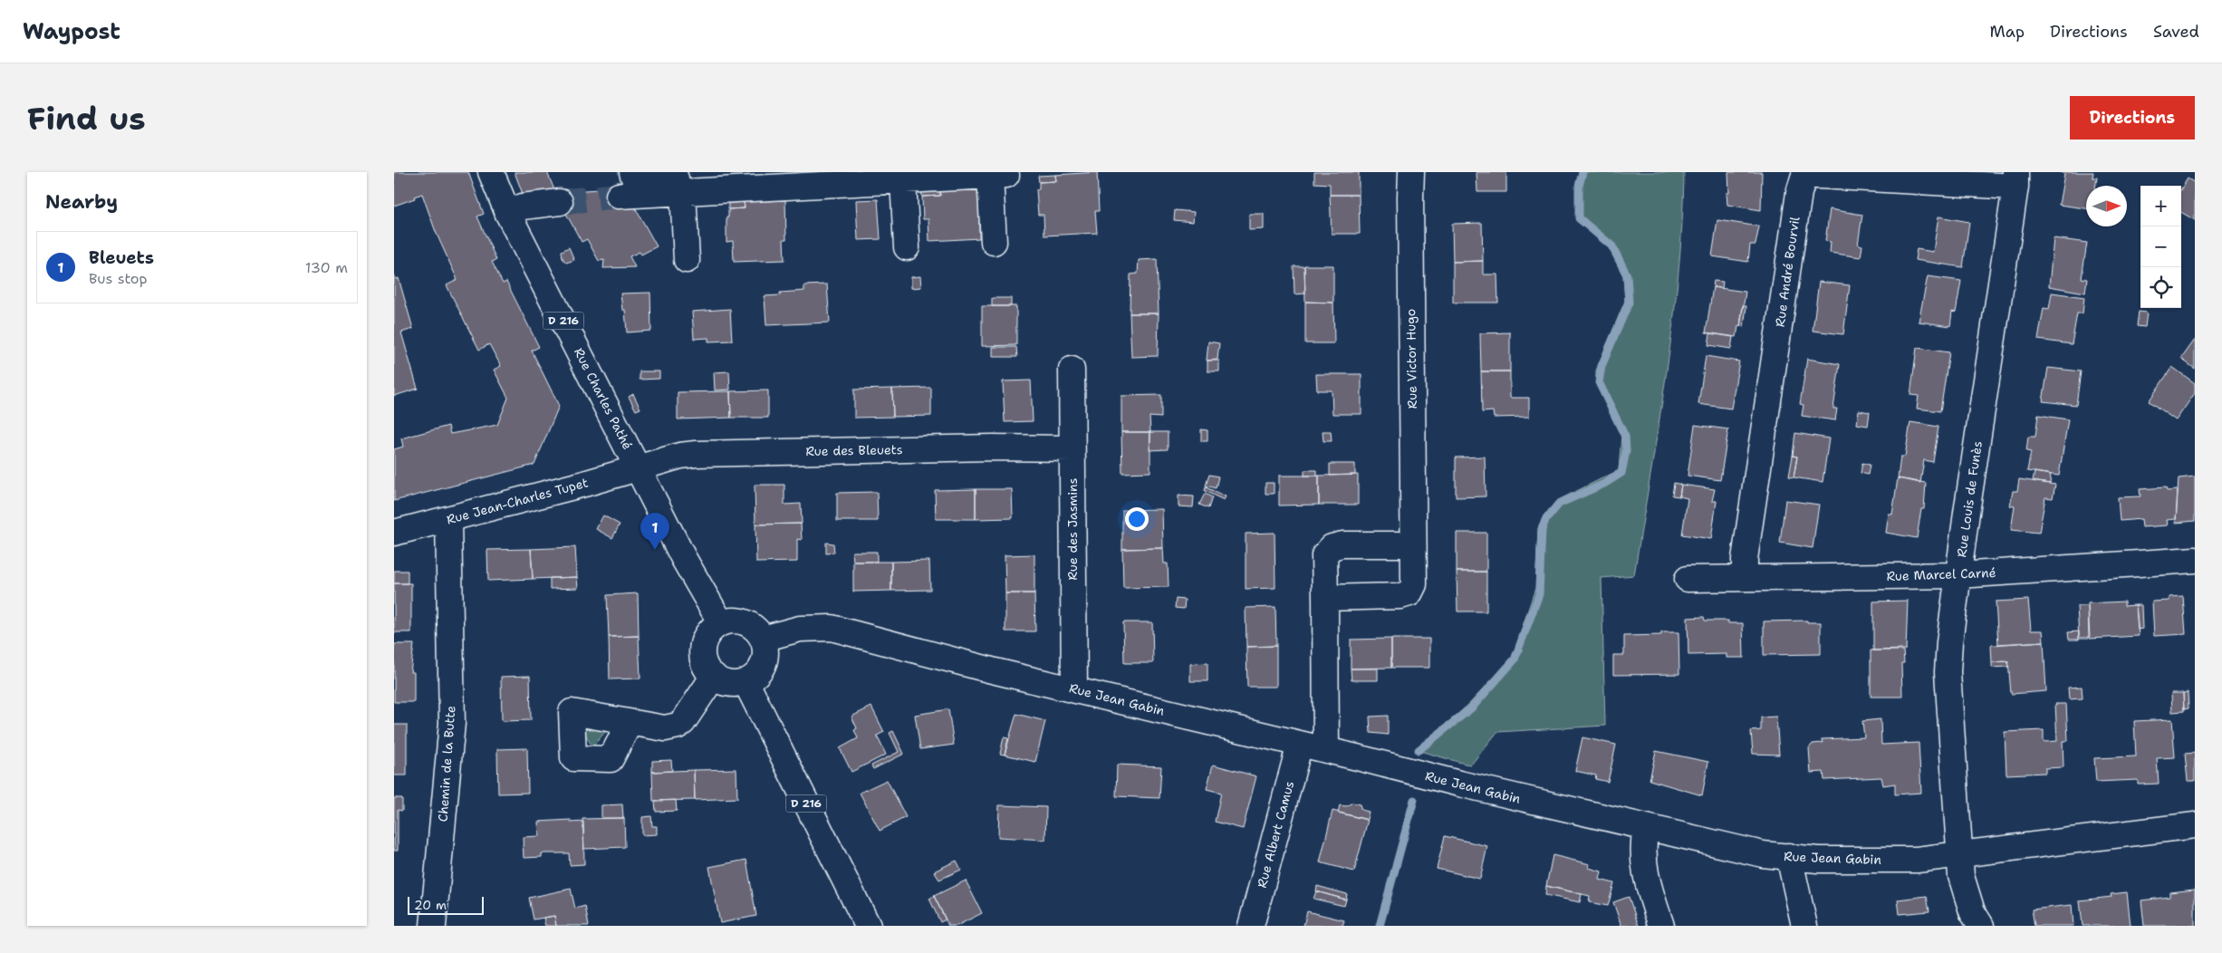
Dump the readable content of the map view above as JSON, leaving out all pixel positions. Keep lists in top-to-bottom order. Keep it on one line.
{"streets":{"street":["Rue André Bourvil","D 216","Rue Victor Hugo","Rue Charles Pathé","Rue des Bleuets","Rue Louis de Funès","Rue Jean-Charles Tupet","Rue des Jasmins","Rue Marcel Carné","Rue Jean Gabin","Chemin de la Butte","Rue Albert Camus"]},"crossings":[["Rue André Bourvil","Rue Louis de Funès"],["Rue André Bourvil","Rue Marcel Carné"],["D 216","Rue Charles Pathé"],["D 216","Rue Jean Gabin"],["Rue Charles Pathé","Rue des Bleuets"],["Rue Charles Pathé","Rue Jean-Charles Tupet"],["Rue Charles Pathé","Rue Jean Gabin"],["Rue des Bleuets","Rue Jean-Charles Tupet"],["Rue des Bleuets","Rue des Jasmins"],["Rue Louis de Funès","Rue Marcel Carné"],["Rue Louis de Funès","Rue Jean Gabin"],["Rue Jean-Charles Tupet","Chemin de la Butte"],["Rue des Jasmins","Rue Jean Gabin"],["Rue Jean Gabin","Rue Albert Camus"]],"scale_bar":"20 m","north":"right","page":{"header":"Waypost","nav":["Map","Directions","Saved"],"buttons":"Directions","title":"Find us","heading":"Nearby","map_buttons":["+","−"],"list":[{"mark":"1","name":"Bleuets","note":"Bus stop","value":"130 m"}],"pins":"1","scale":"20 m"}}
